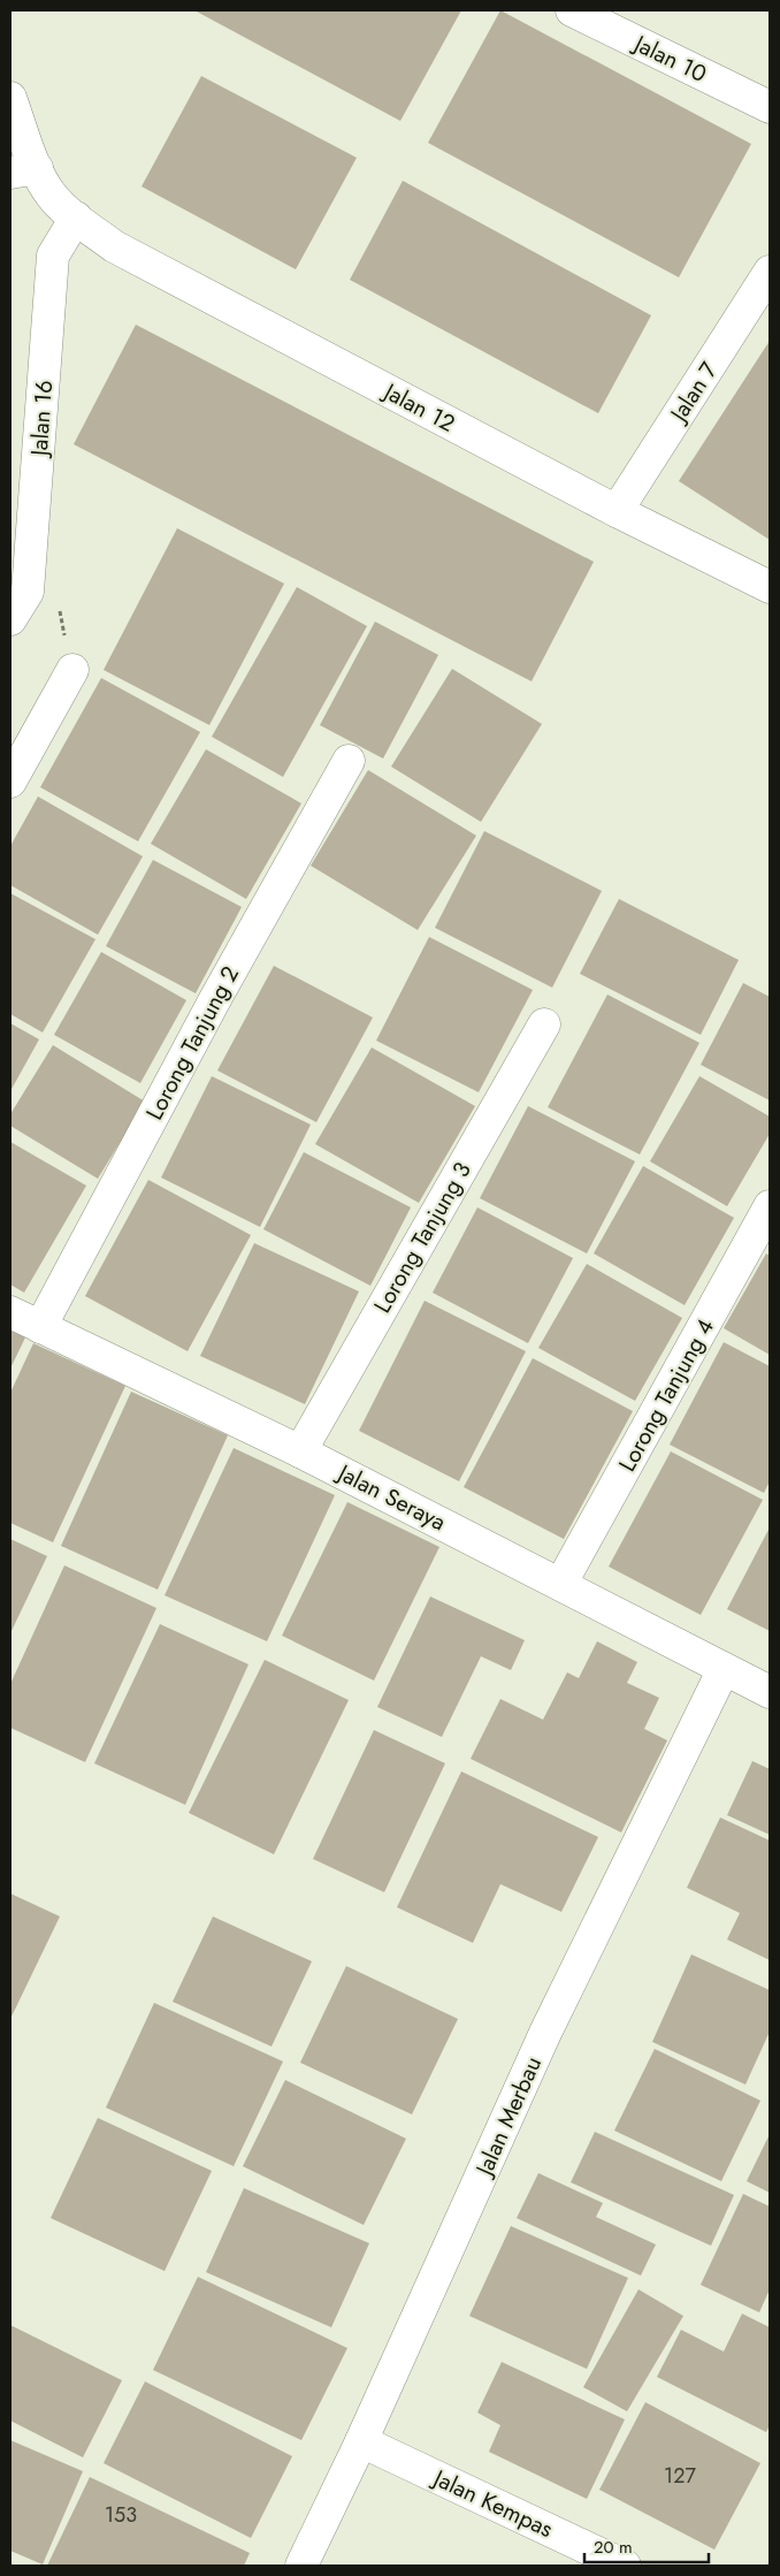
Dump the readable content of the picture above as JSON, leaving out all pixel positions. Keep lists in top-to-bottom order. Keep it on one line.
{"streets":{"street":["Jalan 10","Jalan 7","Jalan 12","Jalan 16","Lorong Tanjung 2","Lorong Tanjung 3","Lorong Tanjung 4","Jalan Seraya","Jalan Merbau","Jalan Kempas"]},"crossings":[["Jalan 7","Jalan 12"],["Jalan 12","Jalan 16"],["Lorong Tanjung 2","Jalan Seraya"],["Lorong Tanjung 3","Jalan Seraya"],["Lorong Tanjung 4","Jalan Seraya"],["Jalan Seraya","Jalan Merbau"],["Jalan Merbau","Jalan Kempas"]],"house_numbers":["127","153"],"scale_bar":"20 m"}
